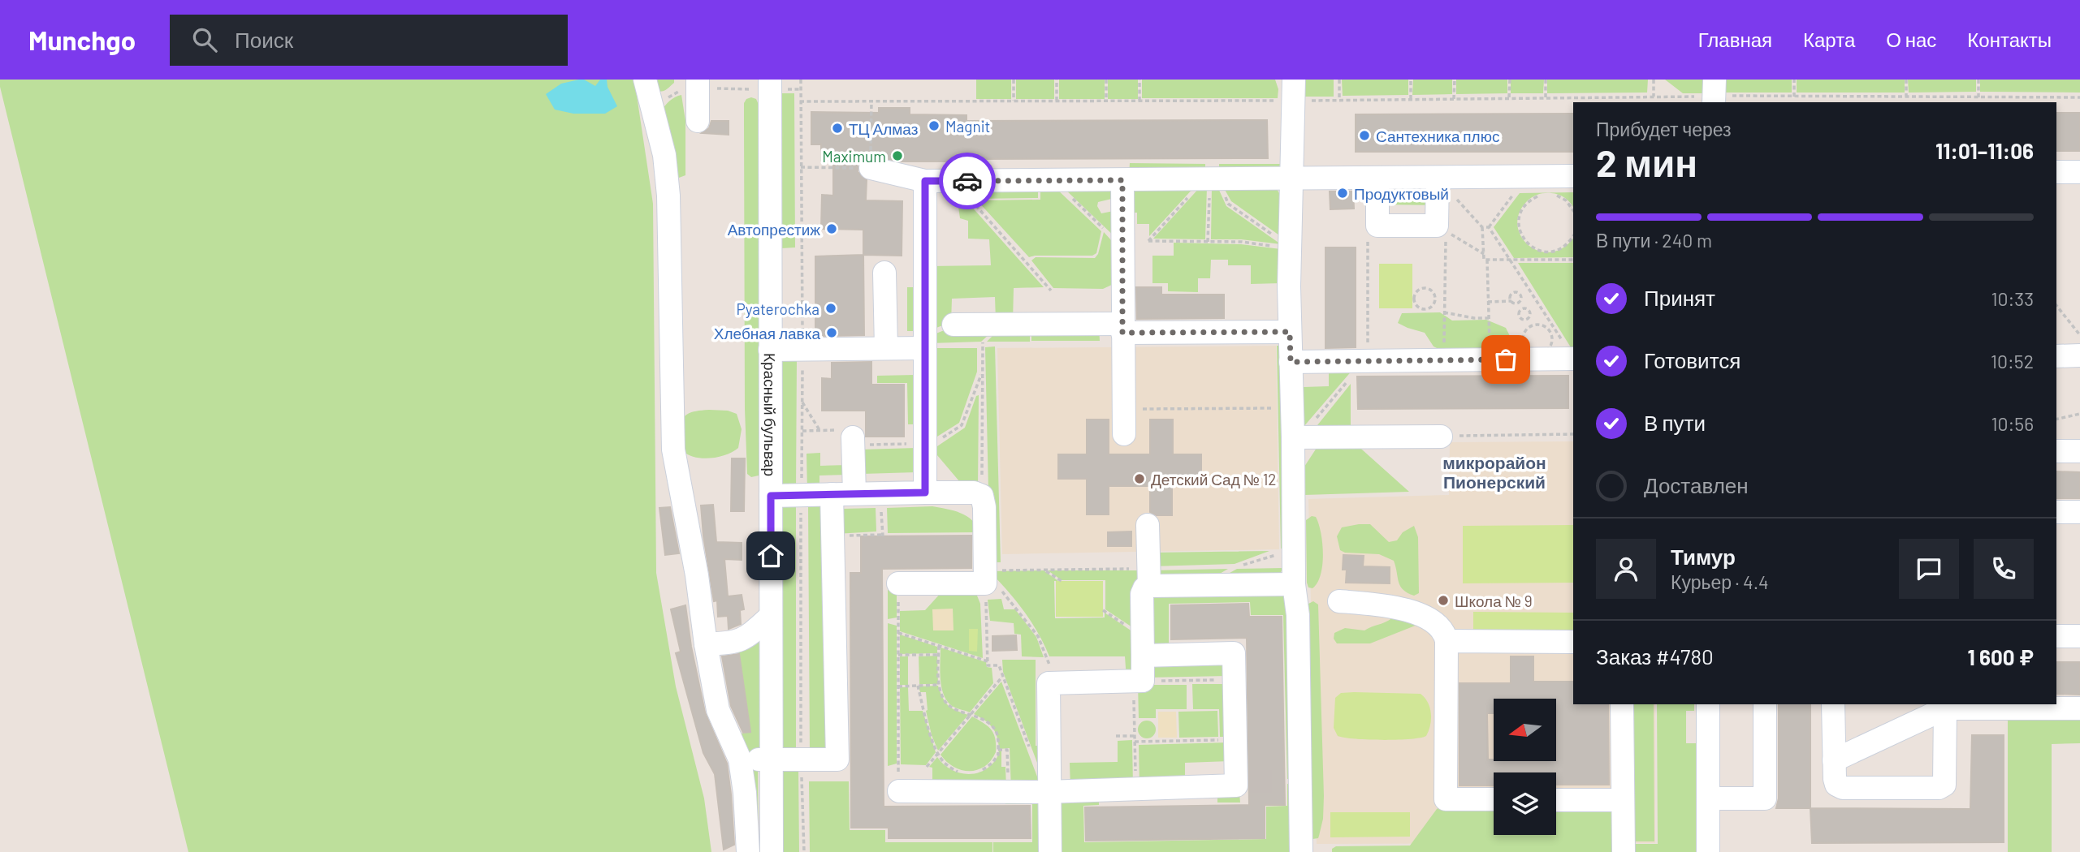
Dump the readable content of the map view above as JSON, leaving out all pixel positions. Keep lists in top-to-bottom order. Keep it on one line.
{"streets":{"street":["Красный бульвар"]},"districts":["микрорайон Пионерский"],"places":["Magnit","ТЦ Алмаз","Сантехника плюс","Maximum","Продуктовый","Автопрестиж","Pyaterochka","Хлебная лавка","Детский Сад № 12","Школа № 9"],"north":"left","page":{"header":"Munchgo","search":"Поиск","nav":["Главная","Карта","О нас","Контакты"],"heading":["2 мин","Прибудет через","11:01–11:06"],"panel":["Тимур","Курьер · 4.4","Заказ #4780","1 600 ₽"],"bar":"В пути · 240 m","list":[["Принят","10:33"],["Готовится","10:52"],["В пути","10:56"],"Доставлен"]}}
